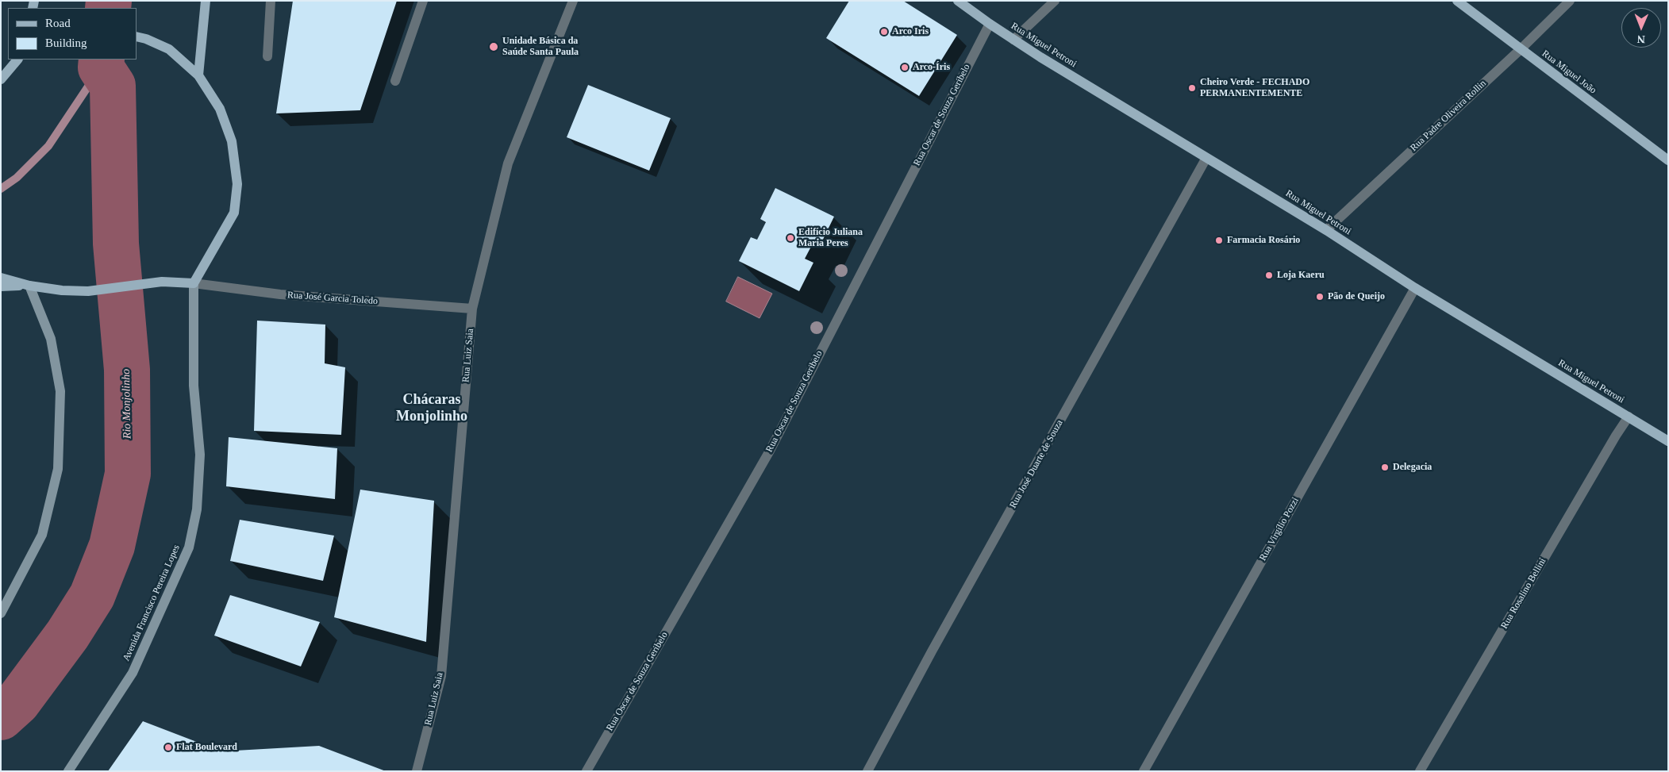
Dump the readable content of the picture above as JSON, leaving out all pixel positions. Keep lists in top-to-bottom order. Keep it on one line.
{"streets":{"main road":["Rua Miguel Petroni","Rua Miguel João"],"street":["Rua Oscar de Souza Geribelo","Rua Padre Oliveira Rollin","Rua José Garcia Toledo","Rua Luiz Saia","Rua José Duarte de Souza","Rua Virgílio Pozzi","Rua Rosalino Bellini","Avenida Francisco Pereira Lopes"]},"crossings":[["Rua Miguel Petroni","Rua Oscar de Souza Geribelo"],["Rua Miguel Petroni","Rua Padre Oliveira Rollin"],["Rua Miguel Petroni","Rua José Duarte de Souza"],["Rua Miguel Petroni","Rua Virgílio Pozzi"],["Rua Miguel Petroni","Rua Rosalino Bellini"],["Rua Miguel João","Rua Padre Oliveira Rollin"],["Rua José Garcia Toledo","Rua Luiz Saia"],["Rua José Garcia Toledo","Avenida Francisco Pereira Lopes"]],"districts":["Chácaras Monjolinho"],"water":["Rio Monjolinho"],"places":["Arco Iris","Unidade Básica da Saúde Santa Paula","Arco-Íris","Cheiro Verde - FECHADO PERMANENTEMENTE","Edifício Juliana Maria Peres","Farmacia Rosário","Loja Kaeru","Pão de Queijo","Delegacia","Flat Boulevard"],"legend":["Road","Building"],"north":"bottom"}
